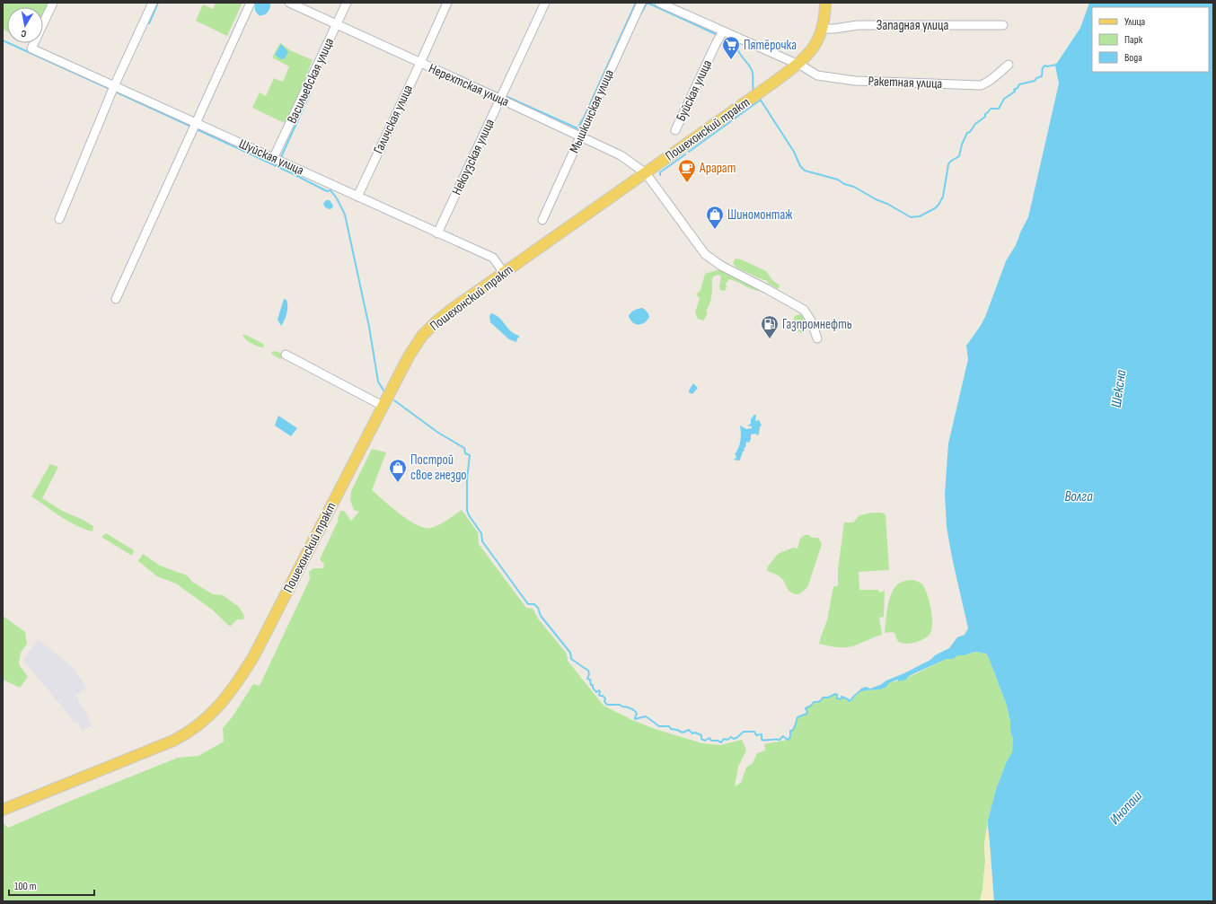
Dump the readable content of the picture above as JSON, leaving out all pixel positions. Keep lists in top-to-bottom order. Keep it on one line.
{"streets":{"main road":["Пошехонский тракт"],"street":["Западная улица","Васильевская улица","Ракетная улица","Нерехтская улица","Буйская улица","Мышкинская улица","Галичская улица","Шуйская улица","Некоузская улица"]},"crossings":[["Западная улица","Пошехонский тракт"],["Васильевская улица","Нерехтская улица"],["Васильевская улица","Шуйская улица"],["Ракетная улица","Буйская улица"],["Ракетная улица","Пошехонский тракт"],["Нерехтская улица","Мышкинская улица"],["Нерехтская улица","Галичская улица"],["Нерехтская улица","Пошехонский тракт"],["Нерехтская улица","Некоузская улица"],["Галичская улица","Шуйская улица"],["Пошехонский тракт","Шуйская улица"],["Шуйская улица","Некоузская улица"]],"water":["Шексна","Волга","Инопаш"],"places":{"supermarket":["Пятёрочка"],"cafe":["Арарат"],"shop":["Шиномонтаж","Построй свое гнездо"],"fuel station":["Газпромнефть"]},"legend":["Улица","Парк","Вода"],"scale_bar":"100 m","north":"bottom"}
